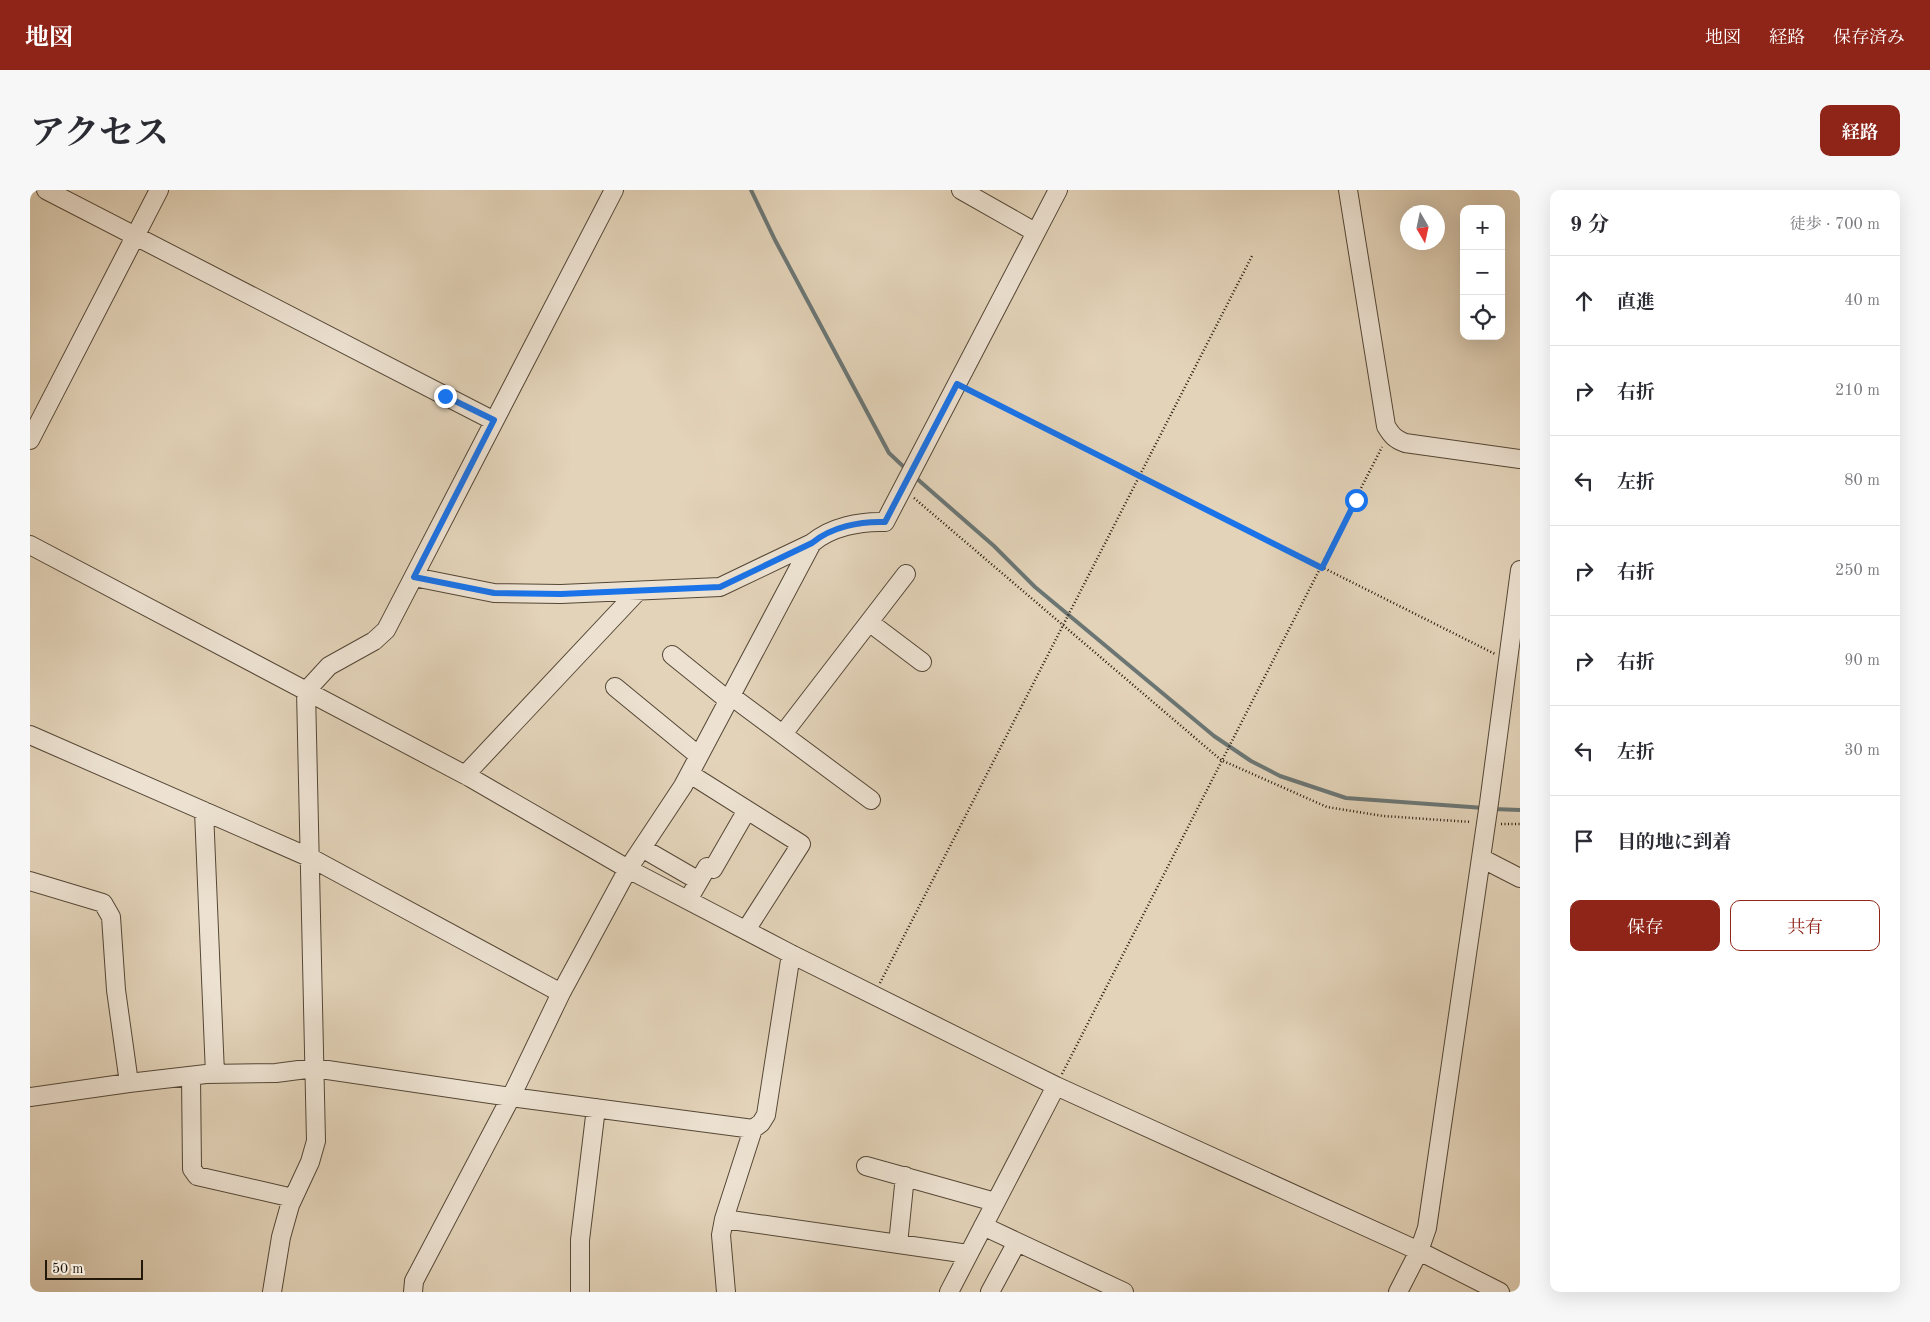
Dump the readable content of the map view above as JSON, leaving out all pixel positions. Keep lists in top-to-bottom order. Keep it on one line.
{"scale_bar":"50 m","north":"bottom","page":{"header":"地図","nav":["地図","経路","保存済み"],"title":"アクセス","buttons":["経路",["保存","共有"]],"heading":["9 分","徒歩 · 700 m"],"map_buttons":["+","−"],"list":[["直進","40 m"],["右折","210 m"],["左折","80 m"],["右折","250 m"],["右折","90 m"],["左折","30 m"],"目的地に到着"],"scale":"50 m"}}
